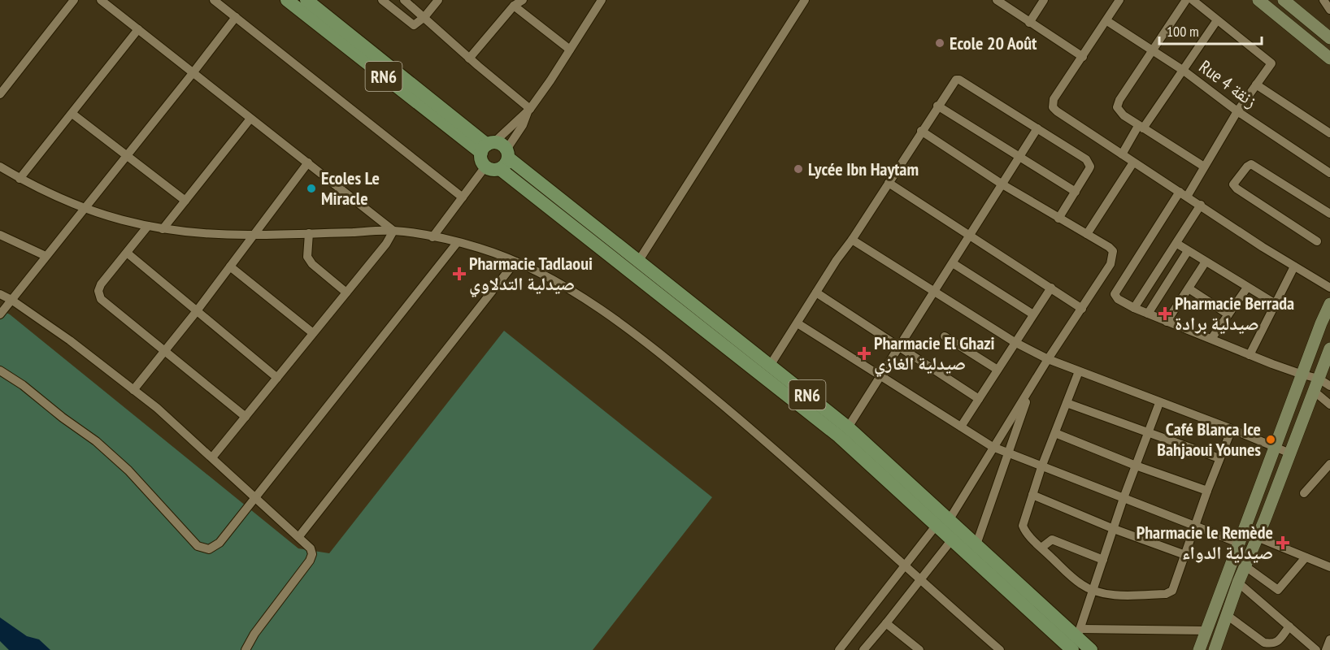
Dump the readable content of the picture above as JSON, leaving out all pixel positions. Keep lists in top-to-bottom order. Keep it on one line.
{"streets":{"main road":["RN6"],"street":["Rue 4 زنقة"]},"places":{"other":["Ecole 20 Août","Lycée Ibn Haytam","Ecoles Le Miracle","Café Blanca Ice Bahjaoui Younes"],"health":["Pharmacie Tadlaoui صيدلية التدلاوي","Pharmacie Berrada صيدلية برادة","Pharmacie El Ghazi صيدلية الغازي","Pharmacie le Remède صيدلية الدواء"]},"scale_bar":"100 m"}
